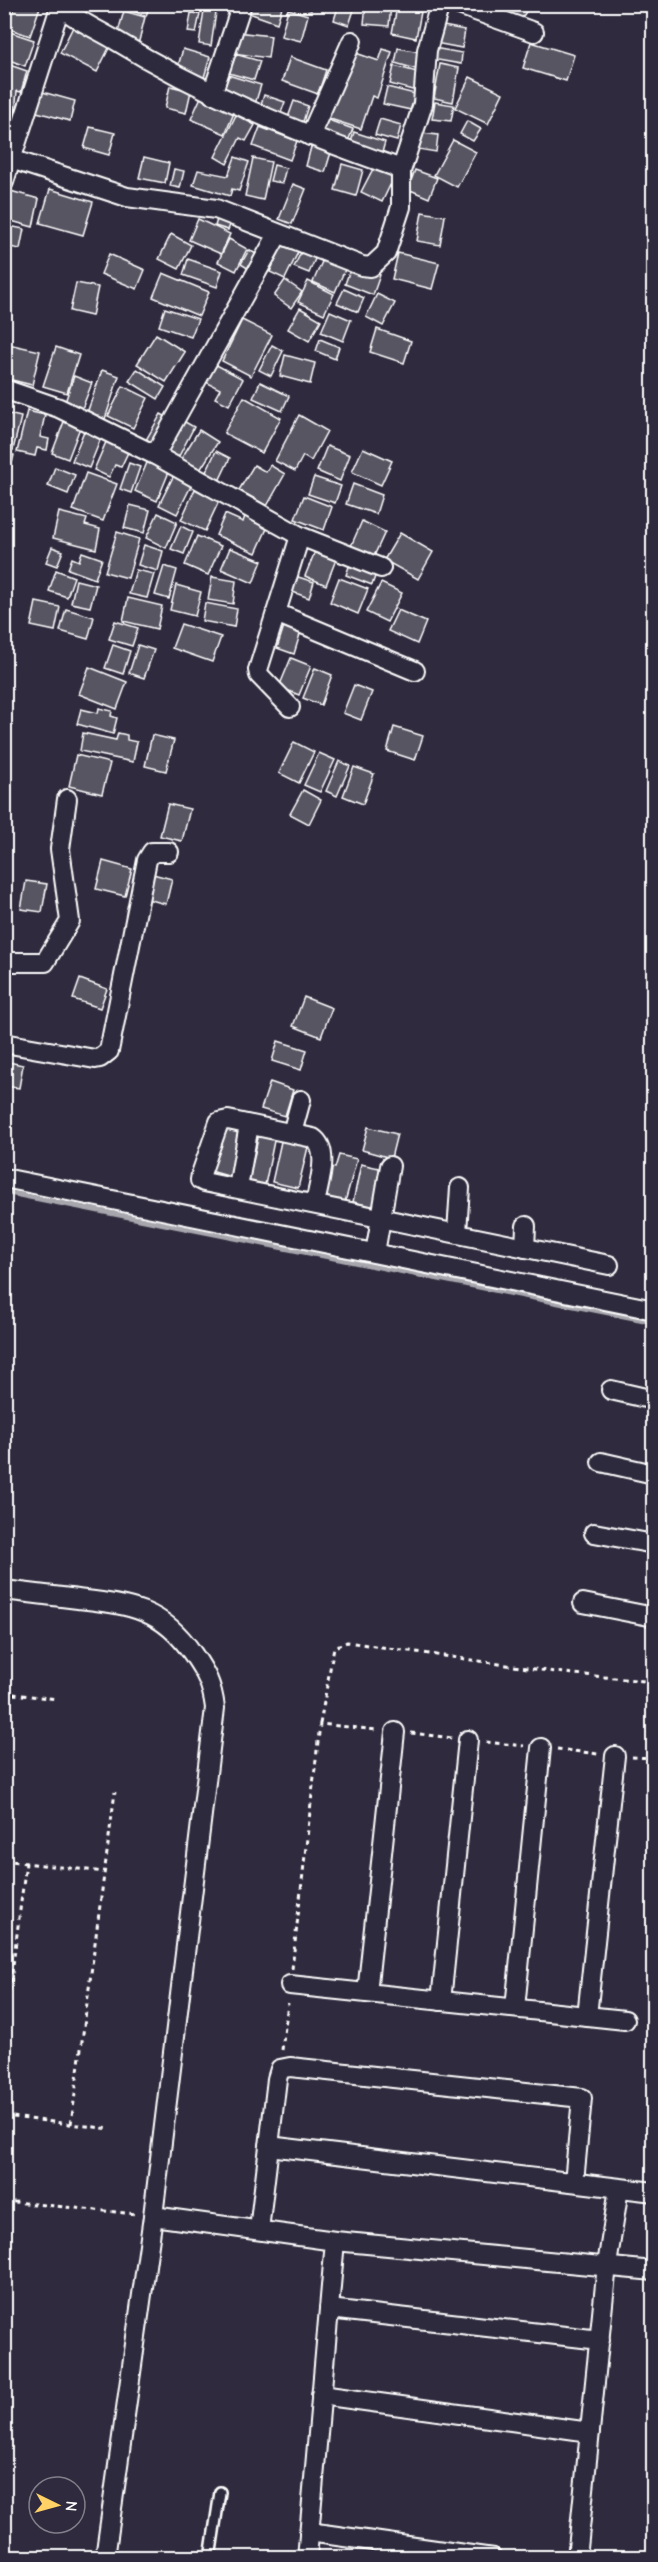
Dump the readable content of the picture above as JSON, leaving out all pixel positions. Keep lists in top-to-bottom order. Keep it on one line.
{"north":"right"}
